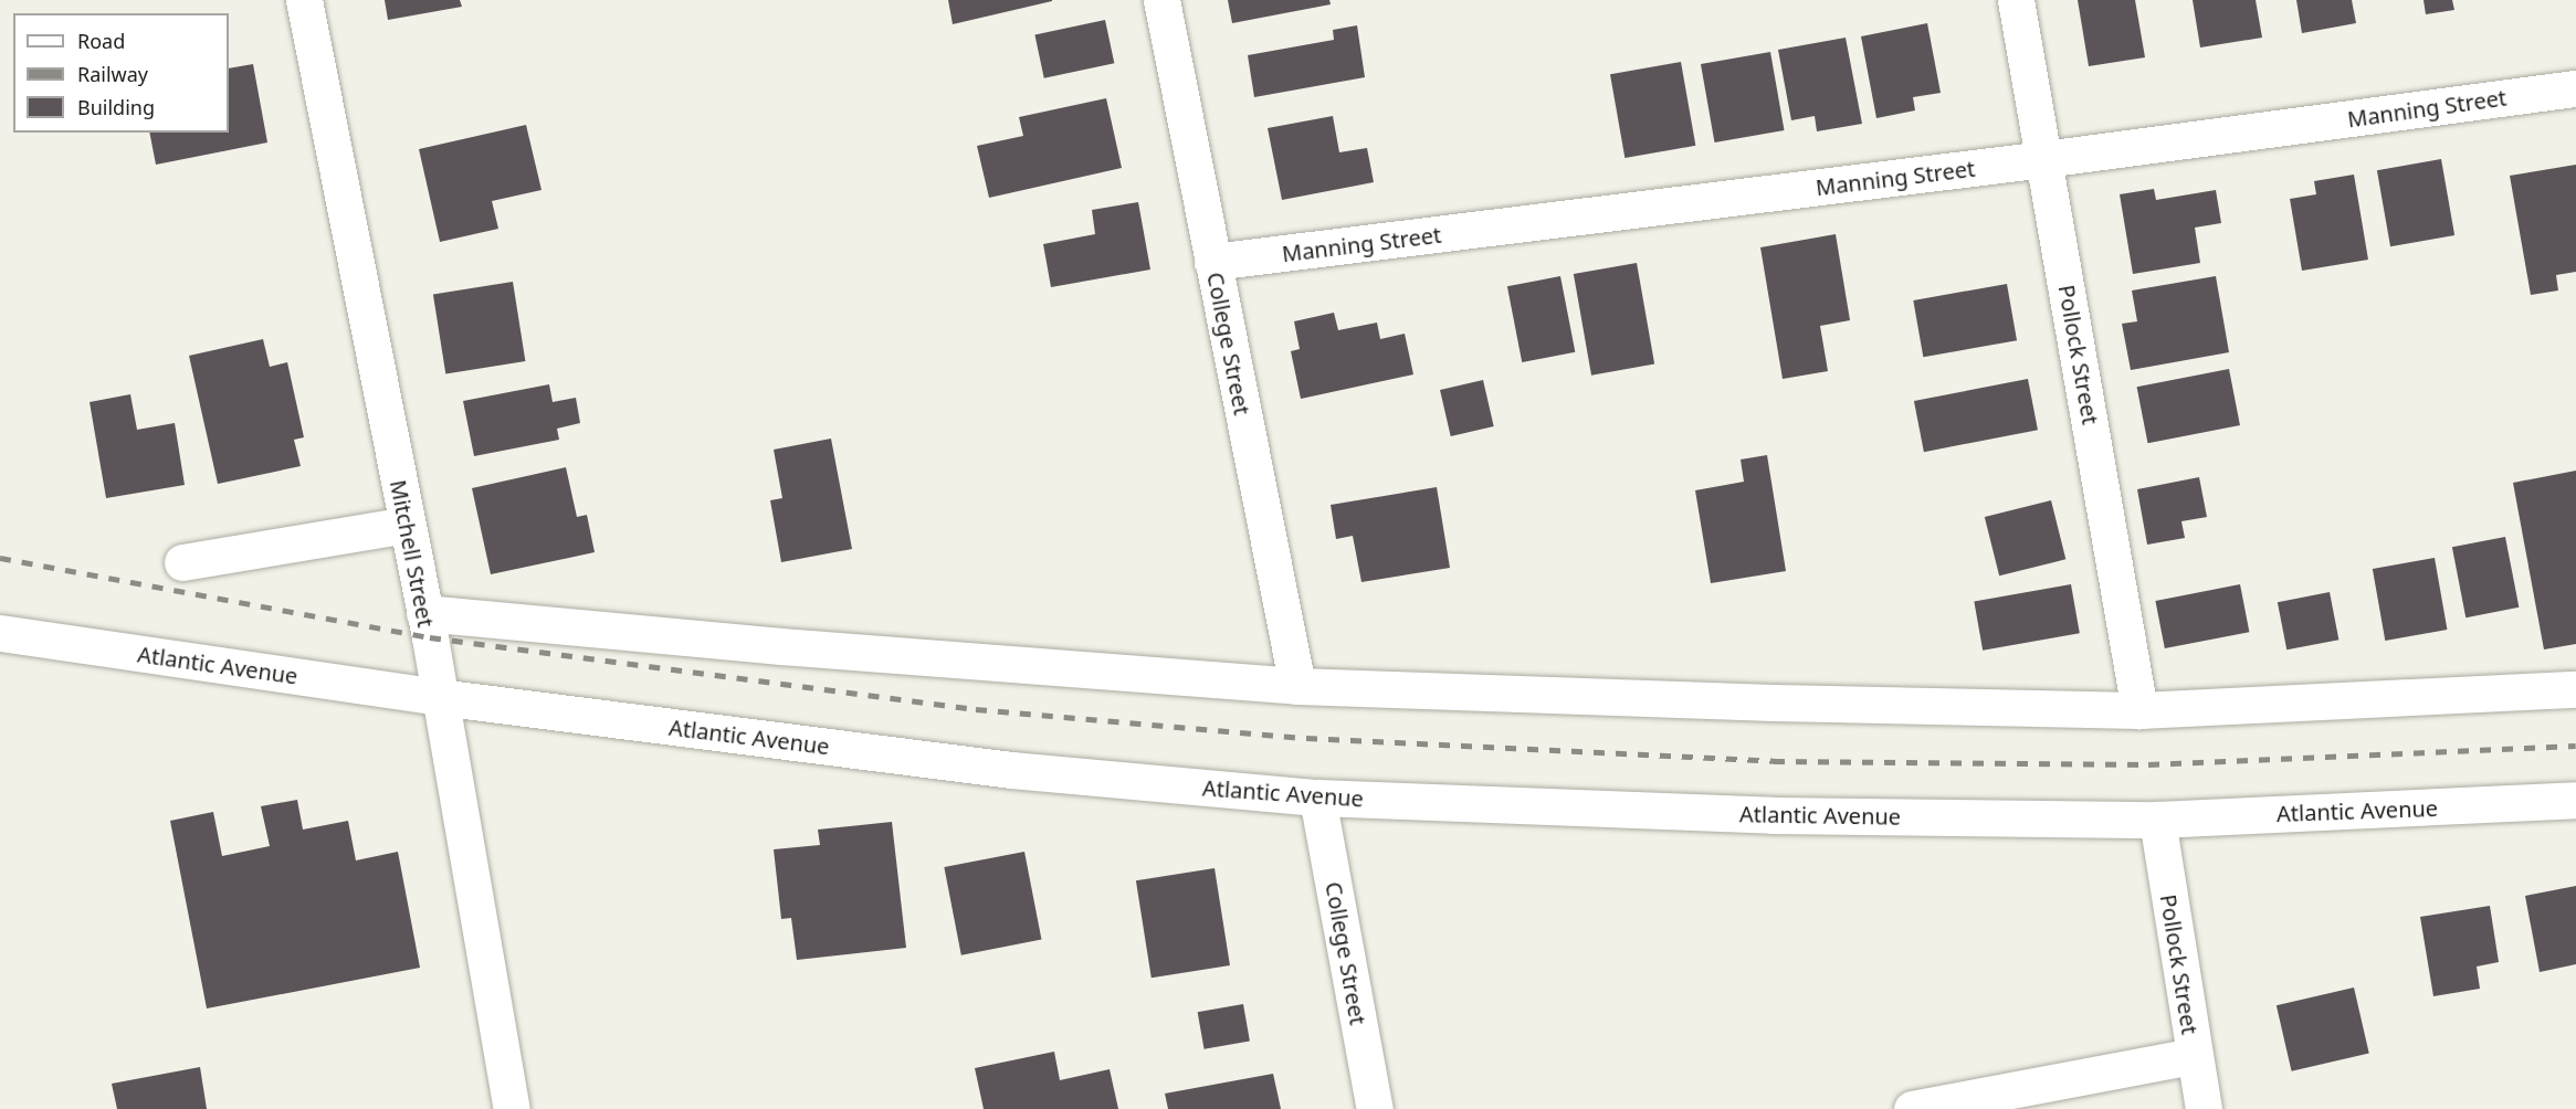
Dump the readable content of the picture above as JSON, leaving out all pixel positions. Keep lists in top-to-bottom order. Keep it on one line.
{"streets":{"street":["Manning Street","College Street","Pollock Street","Mitchell Street","Atlantic Avenue"]},"crossings":[["Manning Street","College Street"],["Manning Street","Pollock Street"],["College Street","Atlantic Avenue"],["Pollock Street","Atlantic Avenue"],["Mitchell Street","Atlantic Avenue"]],"legend":["Road","Railway","Building"]}
